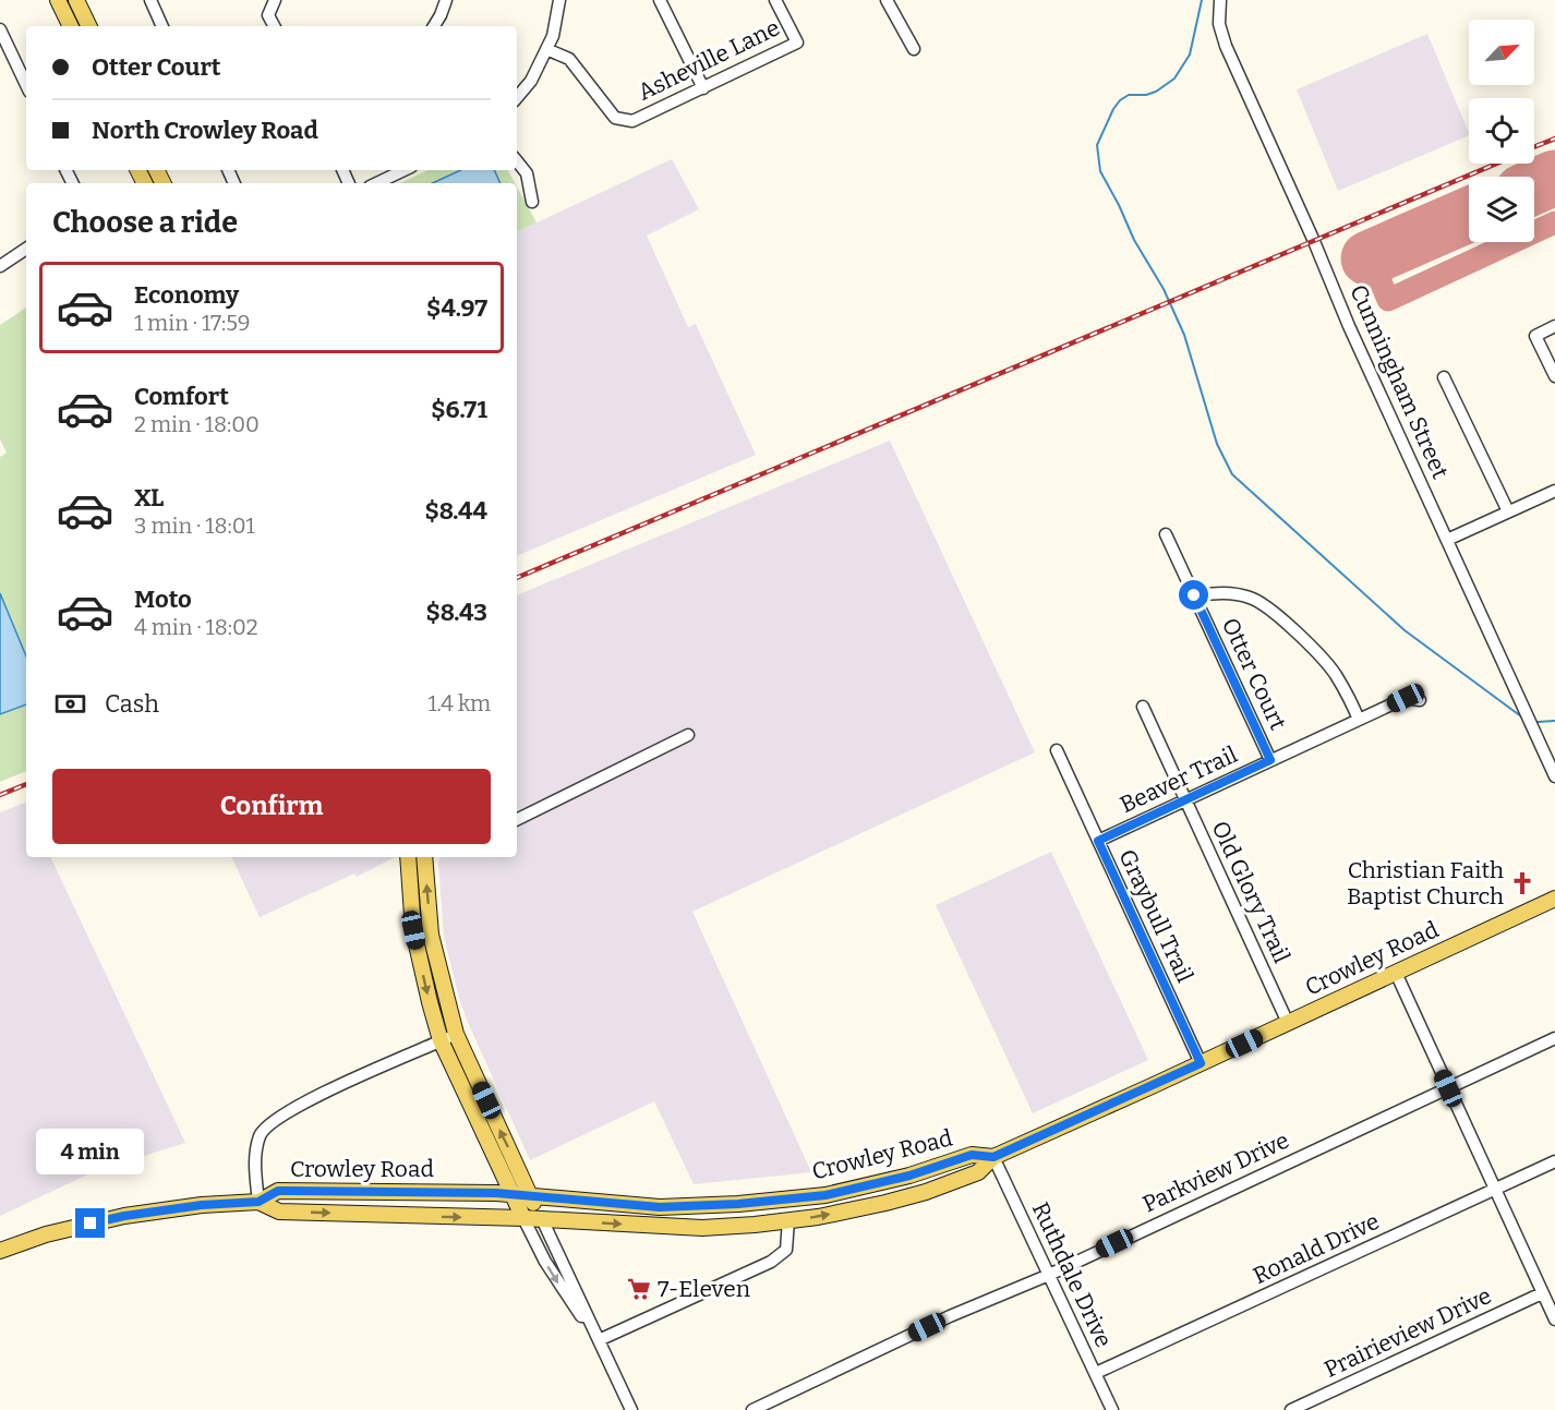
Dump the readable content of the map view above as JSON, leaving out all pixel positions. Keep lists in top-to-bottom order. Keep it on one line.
{"streets":{"main road":["Crowley Road"],"street":["Asheville Lane","Cunningham Street","Otter Court","Beaver Trail","Old Glory Trail","Graybull Trail","Parkview Drive","Ronald Drive","Ruthdale Drive","Prairieview Drive"]},"crossings":[["Otter Court","Beaver Trail"],["Beaver Trail","Old Glory Trail"],["Beaver Trail","Graybull Trail"],["Old Glory Trail","Crowley Road"],["Graybull Trail","Crowley Road"],["Crowley Road","Ruthdale Drive"],["Parkview Drive","Ruthdale Drive"],["Ronald Drive","Ruthdale Drive"]],"places":{"church":["Christian Faith Baptist Church"],"supermarket":["7-Eleven"]},"north":"top right","page":{"banner":["Otter Court","North Crowley Road"],"heading":"Choose a ride","list":[{"name":"Economy","note":"1 min · 17:59","value":"$4.97"},{"name":"Comfort","note":"2 min · 18:00","value":"$6.71"},{"name":"XL","note":"3 min · 18:01","value":"$8.44"},{"name":"Moto","note":"4 min · 18:02","value":"$8.43"}],"pay":["Cash","1.4 km"],"buttons":"Confirm","bubble":"4 min"}}
